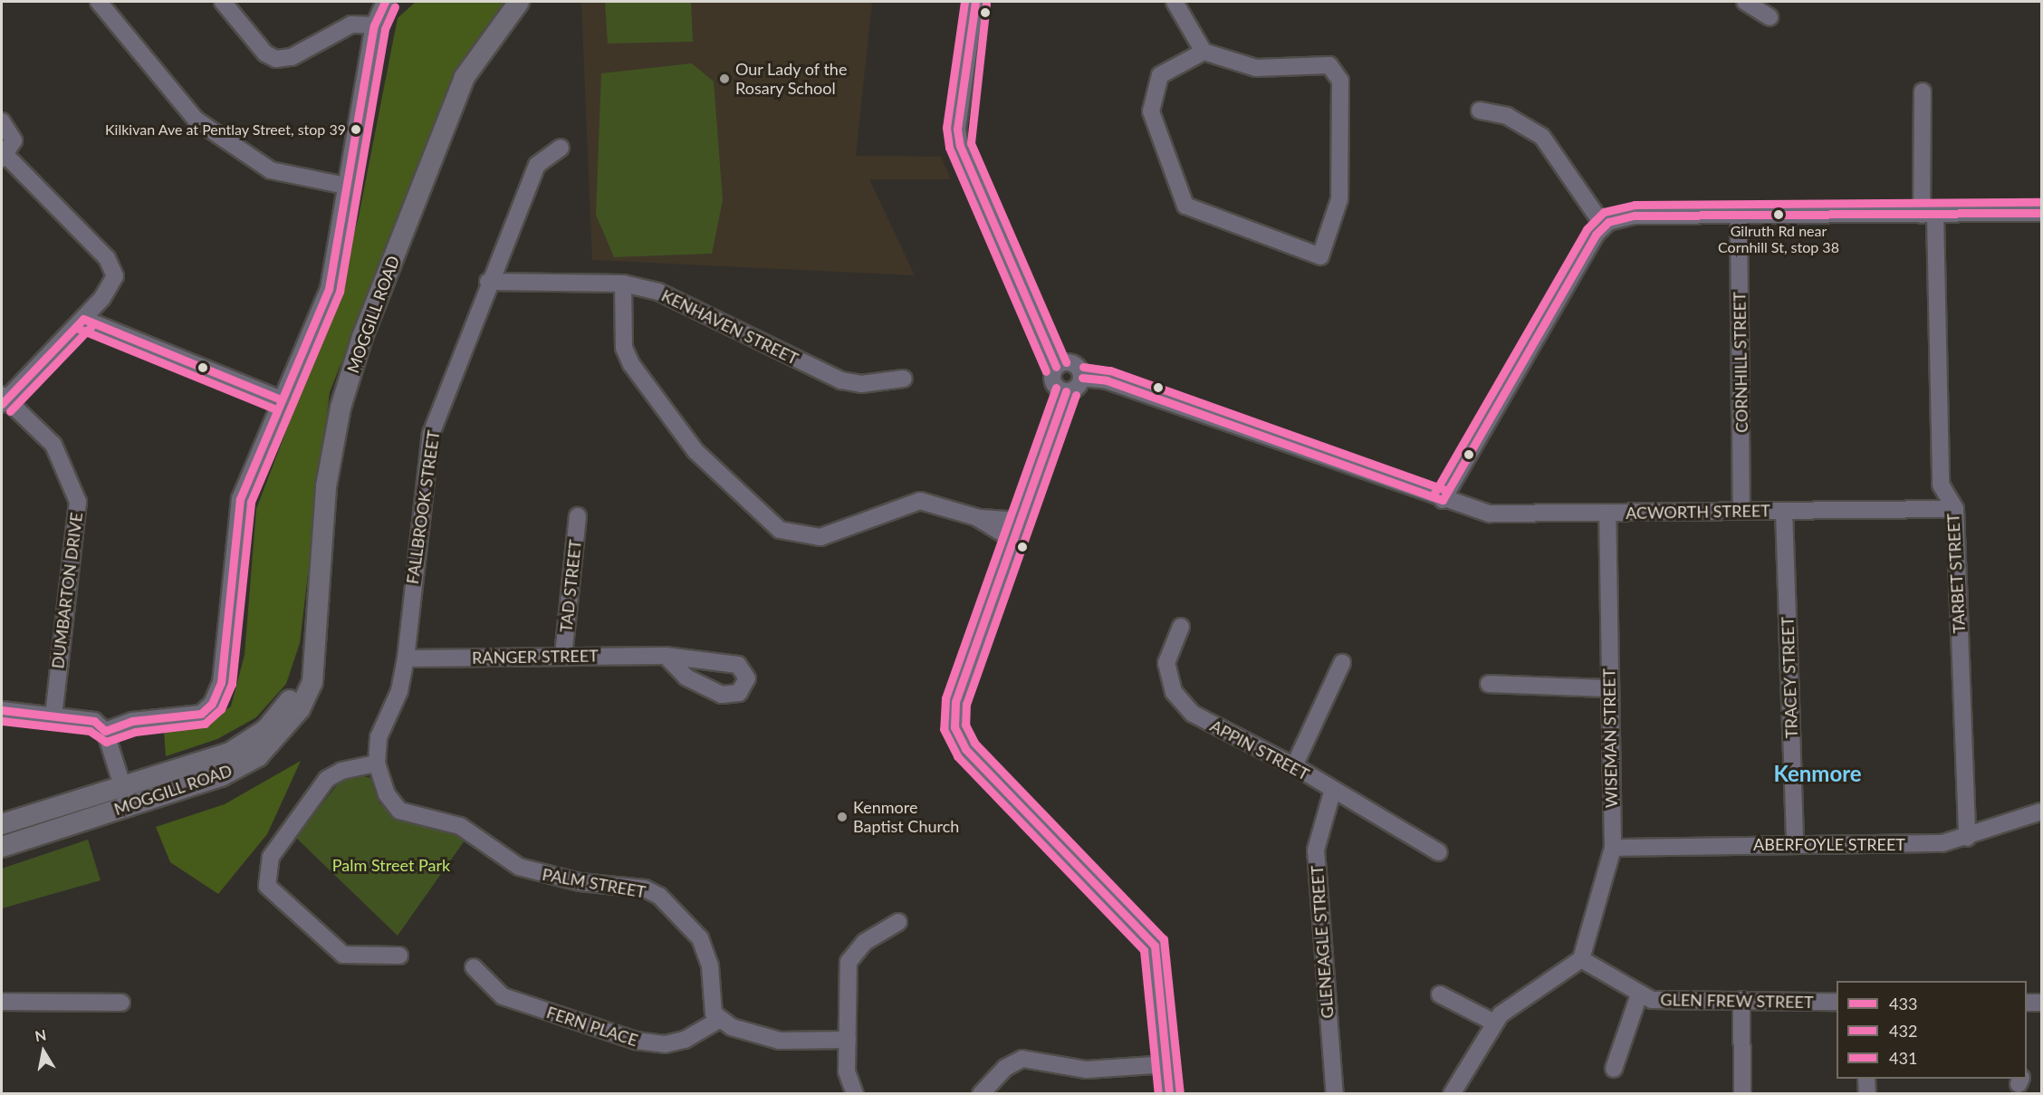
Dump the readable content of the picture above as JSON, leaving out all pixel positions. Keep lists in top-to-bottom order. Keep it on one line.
{"streets":{"main road":["MOGGILL ROAD"],"street":["KENHAVEN STREET","CORNHILL STREET","FALLBROOK STREET","ACWORTH STREET","TARBET STREET","TAD STREET","DUMBARTON DRIVE","RANGER STREET","TRACEY STREET","WISEMAN STREET","APPIN STREET","ABERFOYLE STREET","PALM STREET","GLENEAGLE STREET","GLEN FREW STREET","FERN PLACE"]},"crossings":[["KENHAVEN STREET","FALLBROOK STREET"],["CORNHILL STREET","ACWORTH STREET"],["FALLBROOK STREET","RANGER STREET"],["FALLBROOK STREET","PALM STREET"],["ACWORTH STREET","TARBET STREET"],["ACWORTH STREET","TRACEY STREET"],["ACWORTH STREET","WISEMAN STREET"],["TARBET STREET","ABERFOYLE STREET"],["TAD STREET","RANGER STREET"],["TRACEY STREET","ABERFOYLE STREET"],["WISEMAN STREET","ABERFOYLE STREET"],["WISEMAN STREET","GLEN FREW STREET"],["APPIN STREET","GLENEAGLE STREET"],["PALM STREET","FERN PLACE"]],"districts":["Kenmore"],"parks":["Palm Street Park"],"places":["Our Lady of the Rosary School","Kilkivan Ave at Pentlay Street, stop 39","Gilruth Rd near Cornhill St, stop 38","Kenmore Baptist Church"],"lines":["transit line 433","transit line 432","transit line 431"],"legend":["433","432","431"],"north":"top"}
